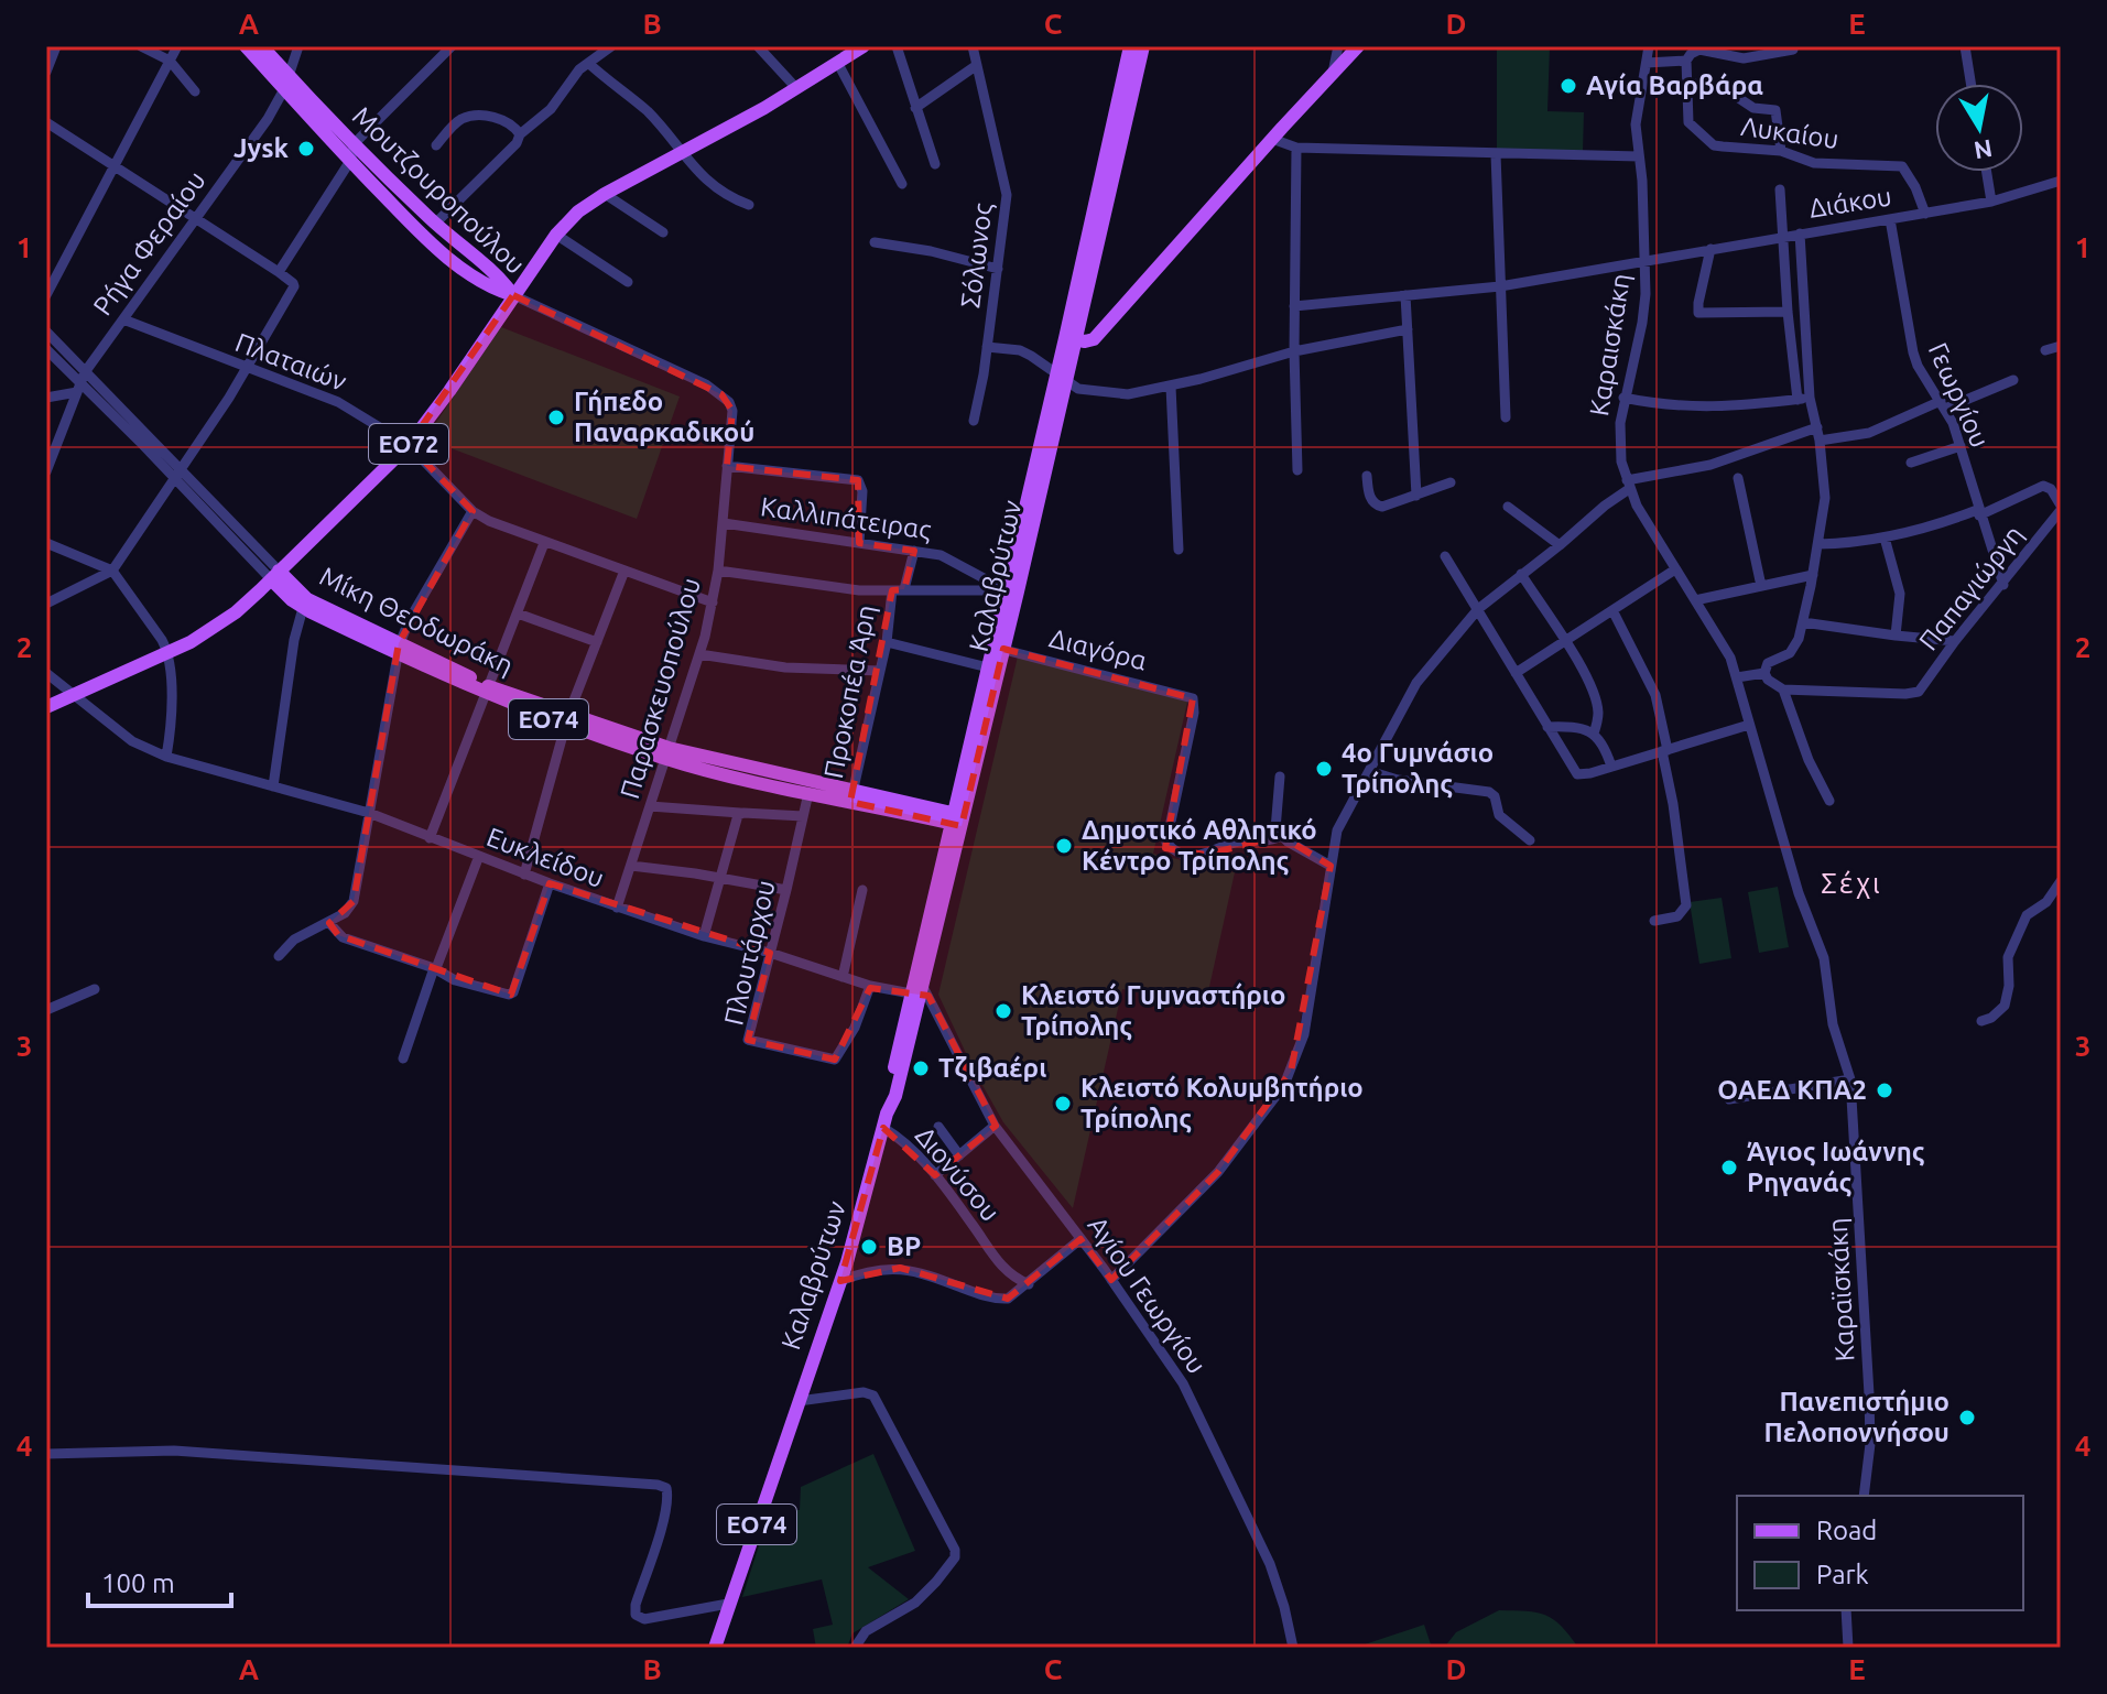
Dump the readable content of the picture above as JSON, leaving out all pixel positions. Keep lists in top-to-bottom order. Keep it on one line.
{"streets":{"main road":["Μουτζουροπούλου","ΕΟ72","Καλαβρύτων","Μίκη Θεοδωράκη","ΕΟ74"],"street":["Λυκαίου","Διάκου","Ρήγα Φεραίου","Σόλωνος","Καραισκάκη","Πλαταιών","Γεωργίου","Καλλιπάτειρας","Παπαγιώργη","Διαγόρα","Παρασκευοπούλου","Προκοπέα Άρη","Ευκλείδου","Πλουτάρχου","Διονύσου","Καραϊσκάκη","Αγίου Γεωργίου"]},"crossings":[["Λυκαίου","Διάκου"],["Μουτζουροπούλου","Ρήγα Φεραίου"],["Μουτζουροπούλου","ΕΟ72"],["Μουτζουροπούλου","Παρασκευοπούλου"],["Διάκου","Καραισκάκη"],["Διάκου","Γεωργίου"],["Ρήγα Φεραίου","Πλαταιών"],["Ρήγα Φεραίου","Μίκη Θεοδωράκη"],["Καραισκάκη","Καραϊσκάκη"],["Πλαταιών","ΕΟ72"],["Πλαταιών","Παρασκευοπούλου"],["Γεωργίου","Παπαγιώργη"],["ΕΟ72","Μίκη Θεοδωράκη"],["ΕΟ72","Παρασκευοπούλου"],["ΕΟ72","Ευκλείδου"],["Καλλιπάτειρας","Καλαβρύτων"],["Καλλιπάτειρας","Παρασκευοπούλου"],["Καλλιπάτειρας","Προκοπέα Άρη"],["Καλαβρύτων","Μίκη Θεοδωράκη"],["Καλαβρύτων","Διαγόρα"],["Καλαβρύτων","ΕΟ74"],["Καλαβρύτων","Ευκλείδου"],["Καλαβρύτων","Διονύσου"],["Καλαβρύτων","Αγίου Γεωργίου"],["Μίκη Θεοδωράκη","Παρασκευοπούλου"],["Μίκη Θεοδωράκη","Προκοπέα Άρη"],["Μίκη Θεοδωράκη","Πλουτάρχου"],["Παρασκευοπούλου","Ευκλείδου"],["Ευκλείδου","Πλουτάρχου"],["Ευκλείδου","Αγίου Γεωργίου"]],"districts":["Σέχι"],"places":["Αγία Βαρβάρα","Jysk","Γήπεδο Παναρκαδικού","4ο Γυμνάσιο Τρίπολης","Δημοτικό Αθλητικό Κέντρο Τρίπολης","Κλειστό Γυμναστήριο Τρίπολης","Τζιβαέρι","ΟΑΕΔ ΚΠΑ2","Κλειστό Κολυμβητήριο Τρίπολης","Άγιος Ιωάννης Ρηγανάς","BP","Πανεπιστήμιο Πελοποννήσου"],"legend":["Road","Park"],"scale_bar":"100 m","north":"bottom","grid":{"columns":["A","B","C","D","E"],"rows":["1","2","3","4"]}}
